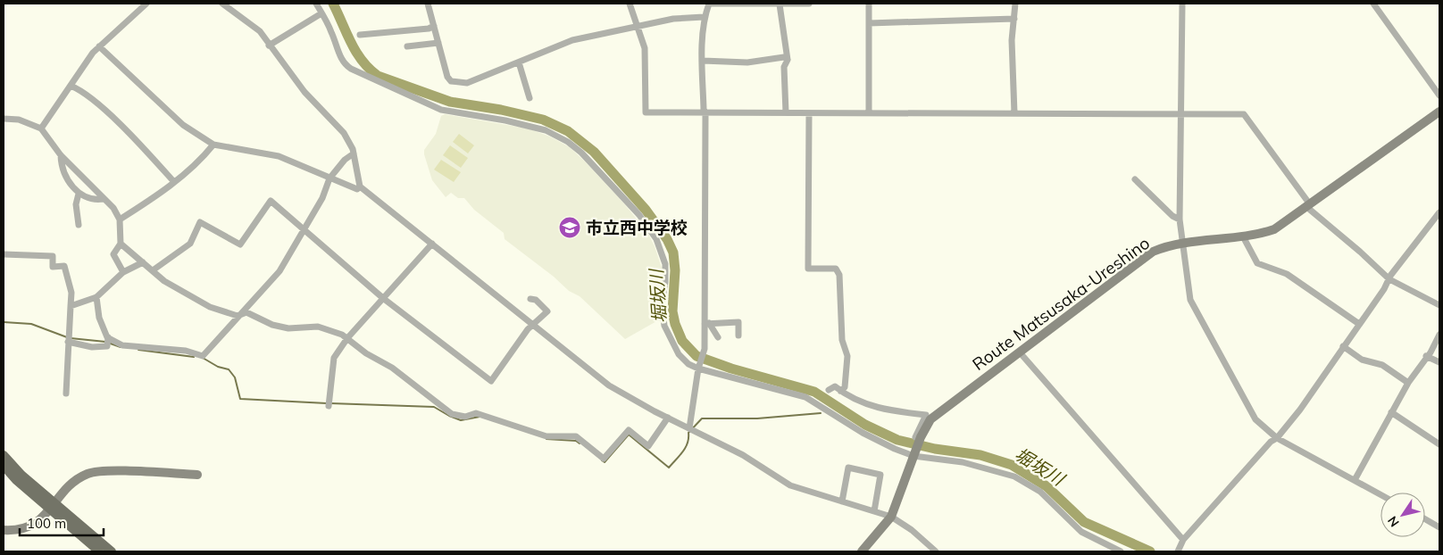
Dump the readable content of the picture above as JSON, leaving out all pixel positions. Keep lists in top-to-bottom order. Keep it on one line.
{"streets":{"main road":["Route Matsusaka-Ureshino"]},"water":["堀坂川"],"places":{"school or university":["市立西中学校"]},"scale_bar":"100 m","north":"bottom left"}
